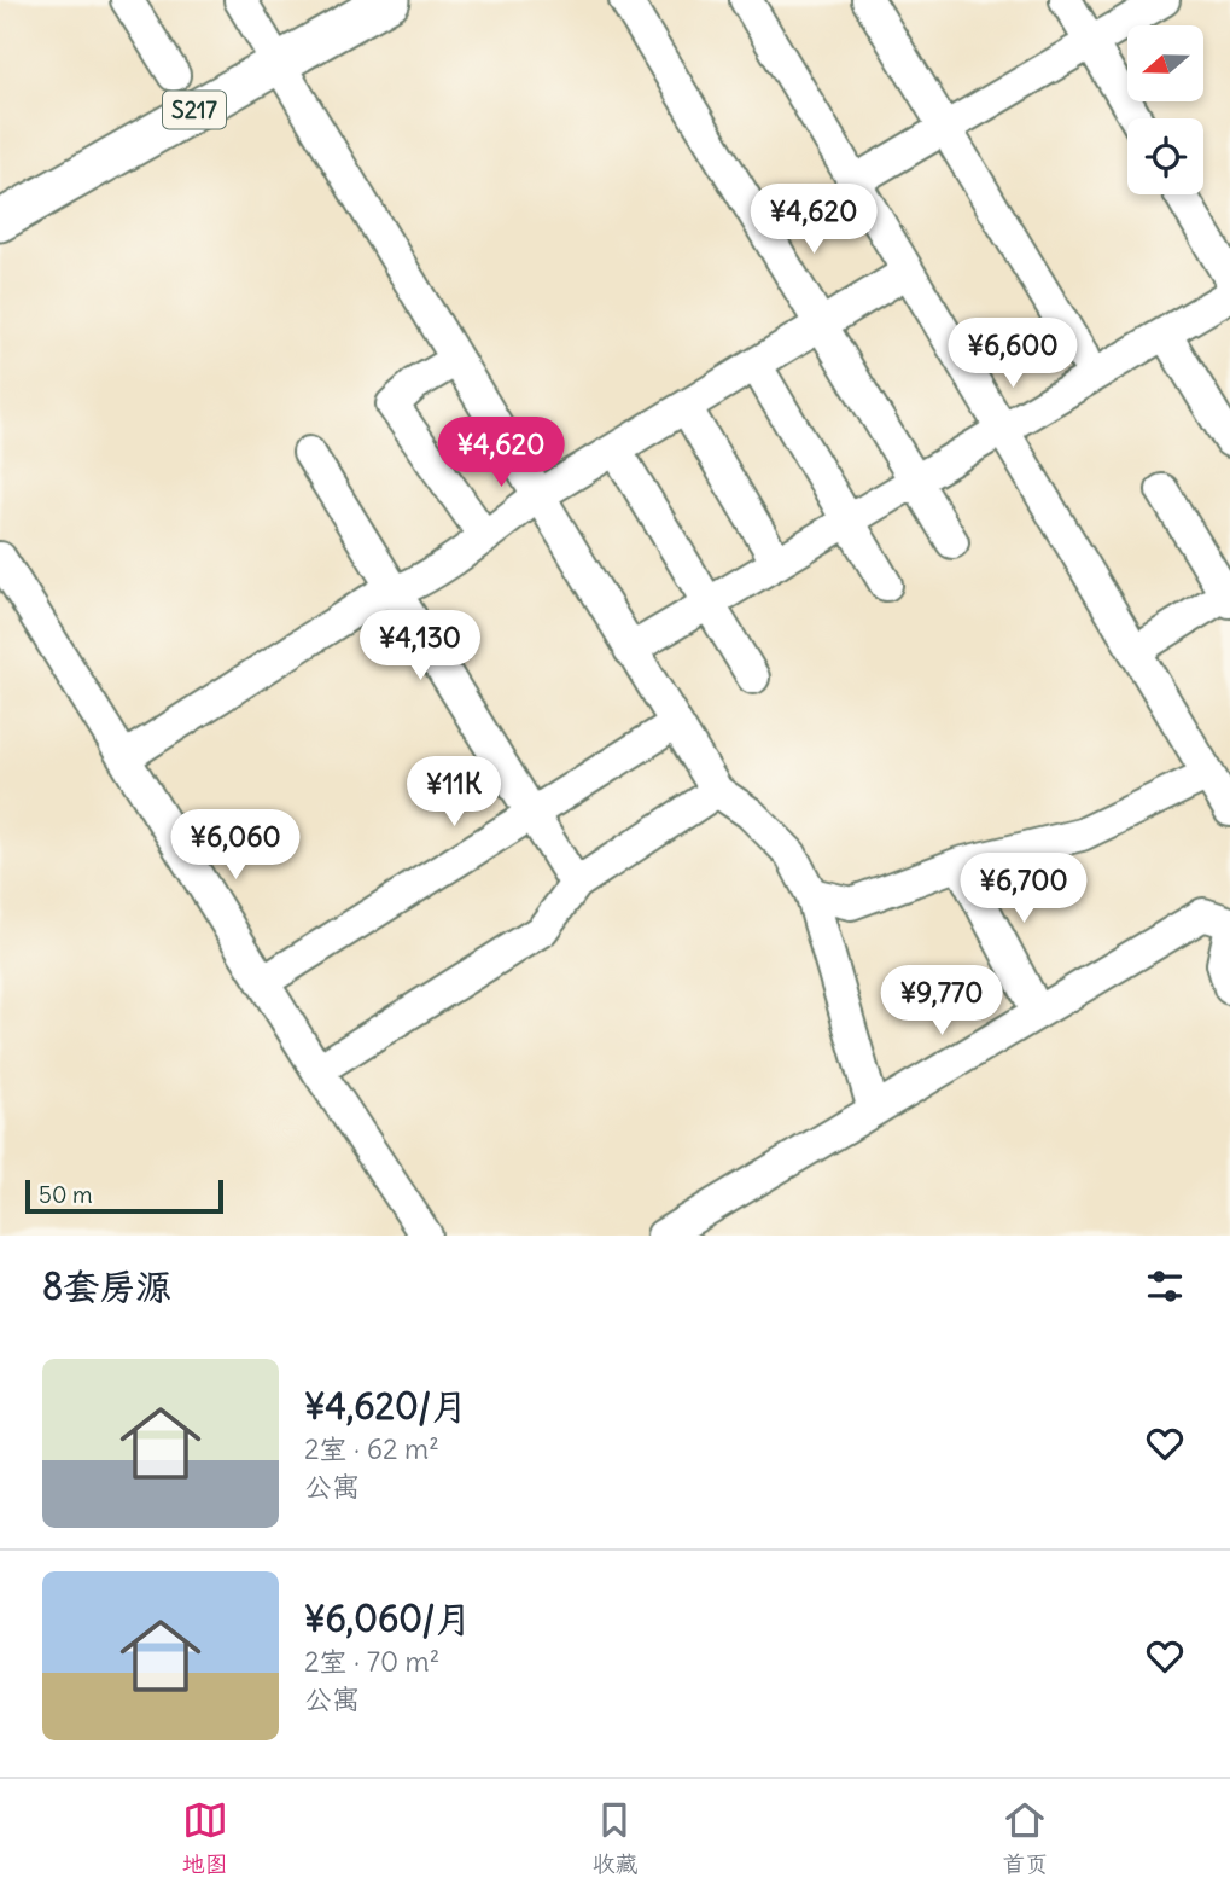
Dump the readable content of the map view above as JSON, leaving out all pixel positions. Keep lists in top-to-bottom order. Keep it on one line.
{"streets":{"main road":["S217"]},"scale_bar":"50 m","north":"left","page":{"price":["¥4,620","¥6,600","¥4,620","¥4,130","¥11K","¥6,060","¥6,700","¥9,770"],"scale":"50 m","heading":"8套房源","list":[{"name":"¥4,620/月","note":"2室 · 62 m² · 公寓"},{"name":"¥6,060/月","note":"2室 · 70 m² · 公寓"}],"tabs":["地图","收藏","首页"]}}
